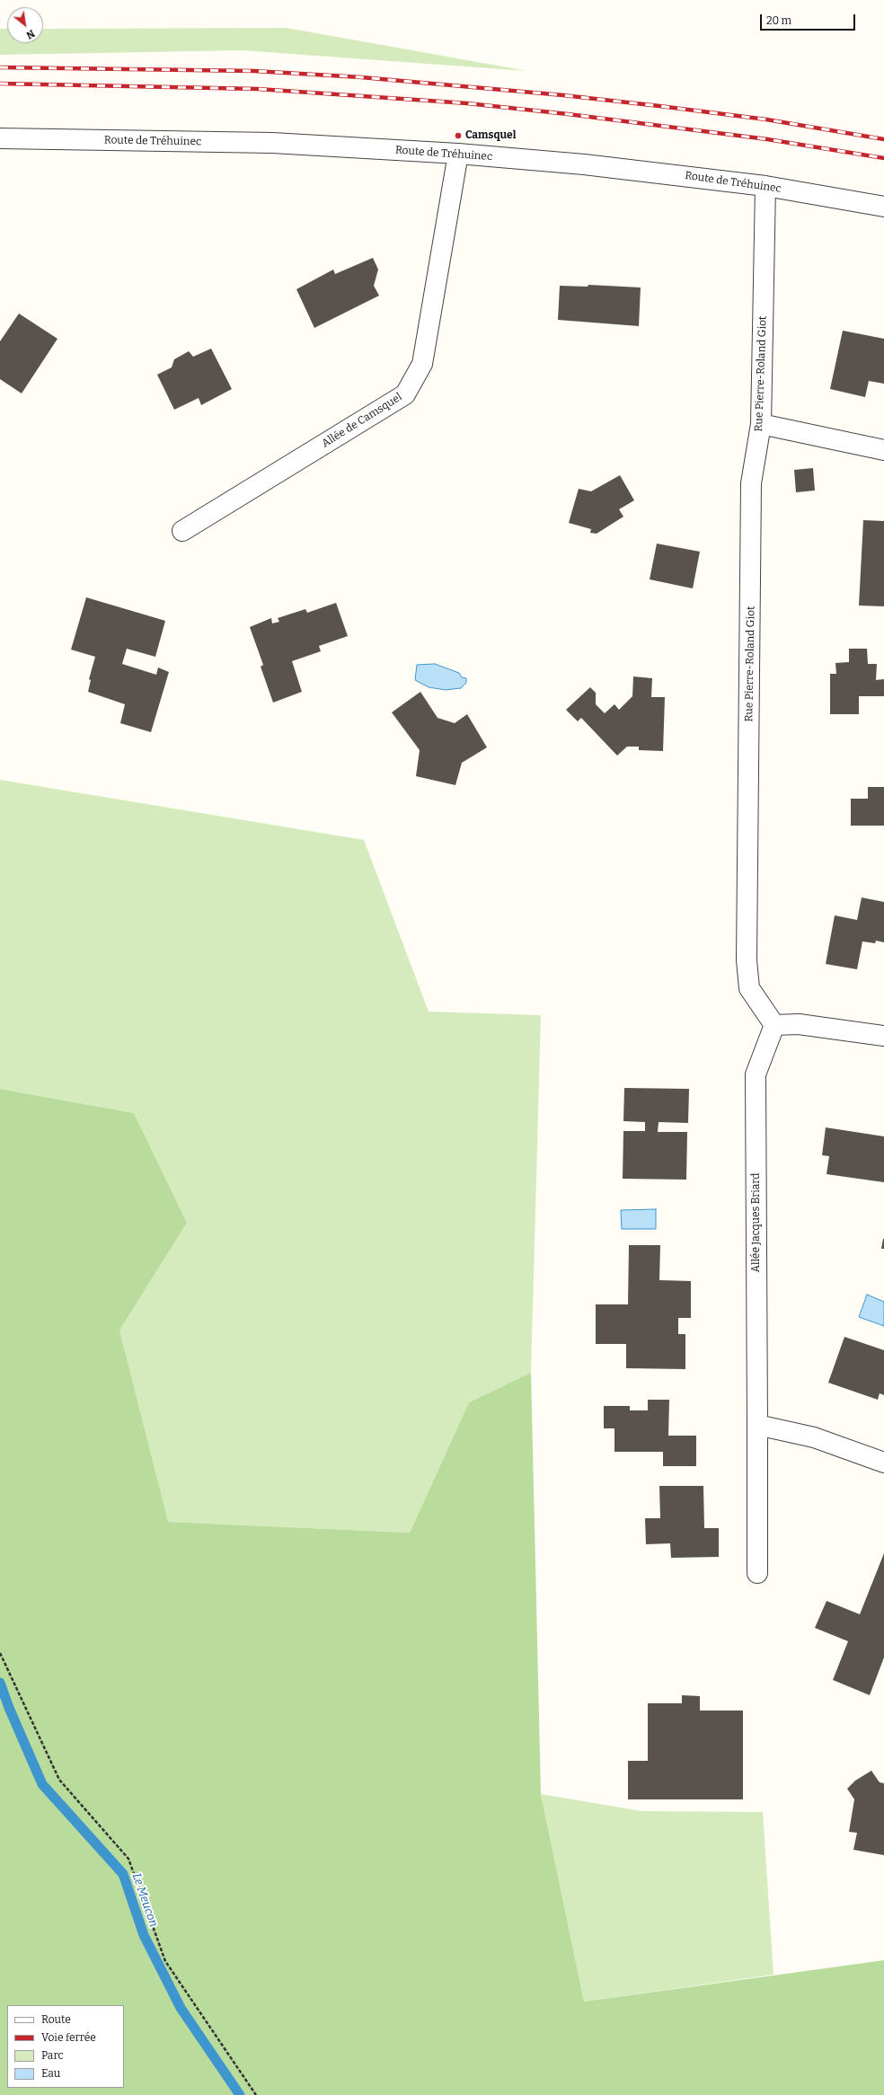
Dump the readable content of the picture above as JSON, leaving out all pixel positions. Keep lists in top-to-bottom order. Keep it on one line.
{"streets":{"street":["Route de Tréhuinec","Rue Pierre-Roland Giot","Allée de Camsquel","Allée Jacques Briard"]},"crossings":[["Route de Tréhuinec","Rue Pierre-Roland Giot"],["Route de Tréhuinec","Allée de Camsquel"],["Rue Pierre-Roland Giot","Allée Jacques Briard"]],"water":["Le Meucon"],"places":["Camsquel"],"legend":["Route","Voie ferrée","Parc","Eau"],"scale_bar":"20 m","north":"bottom right"}
